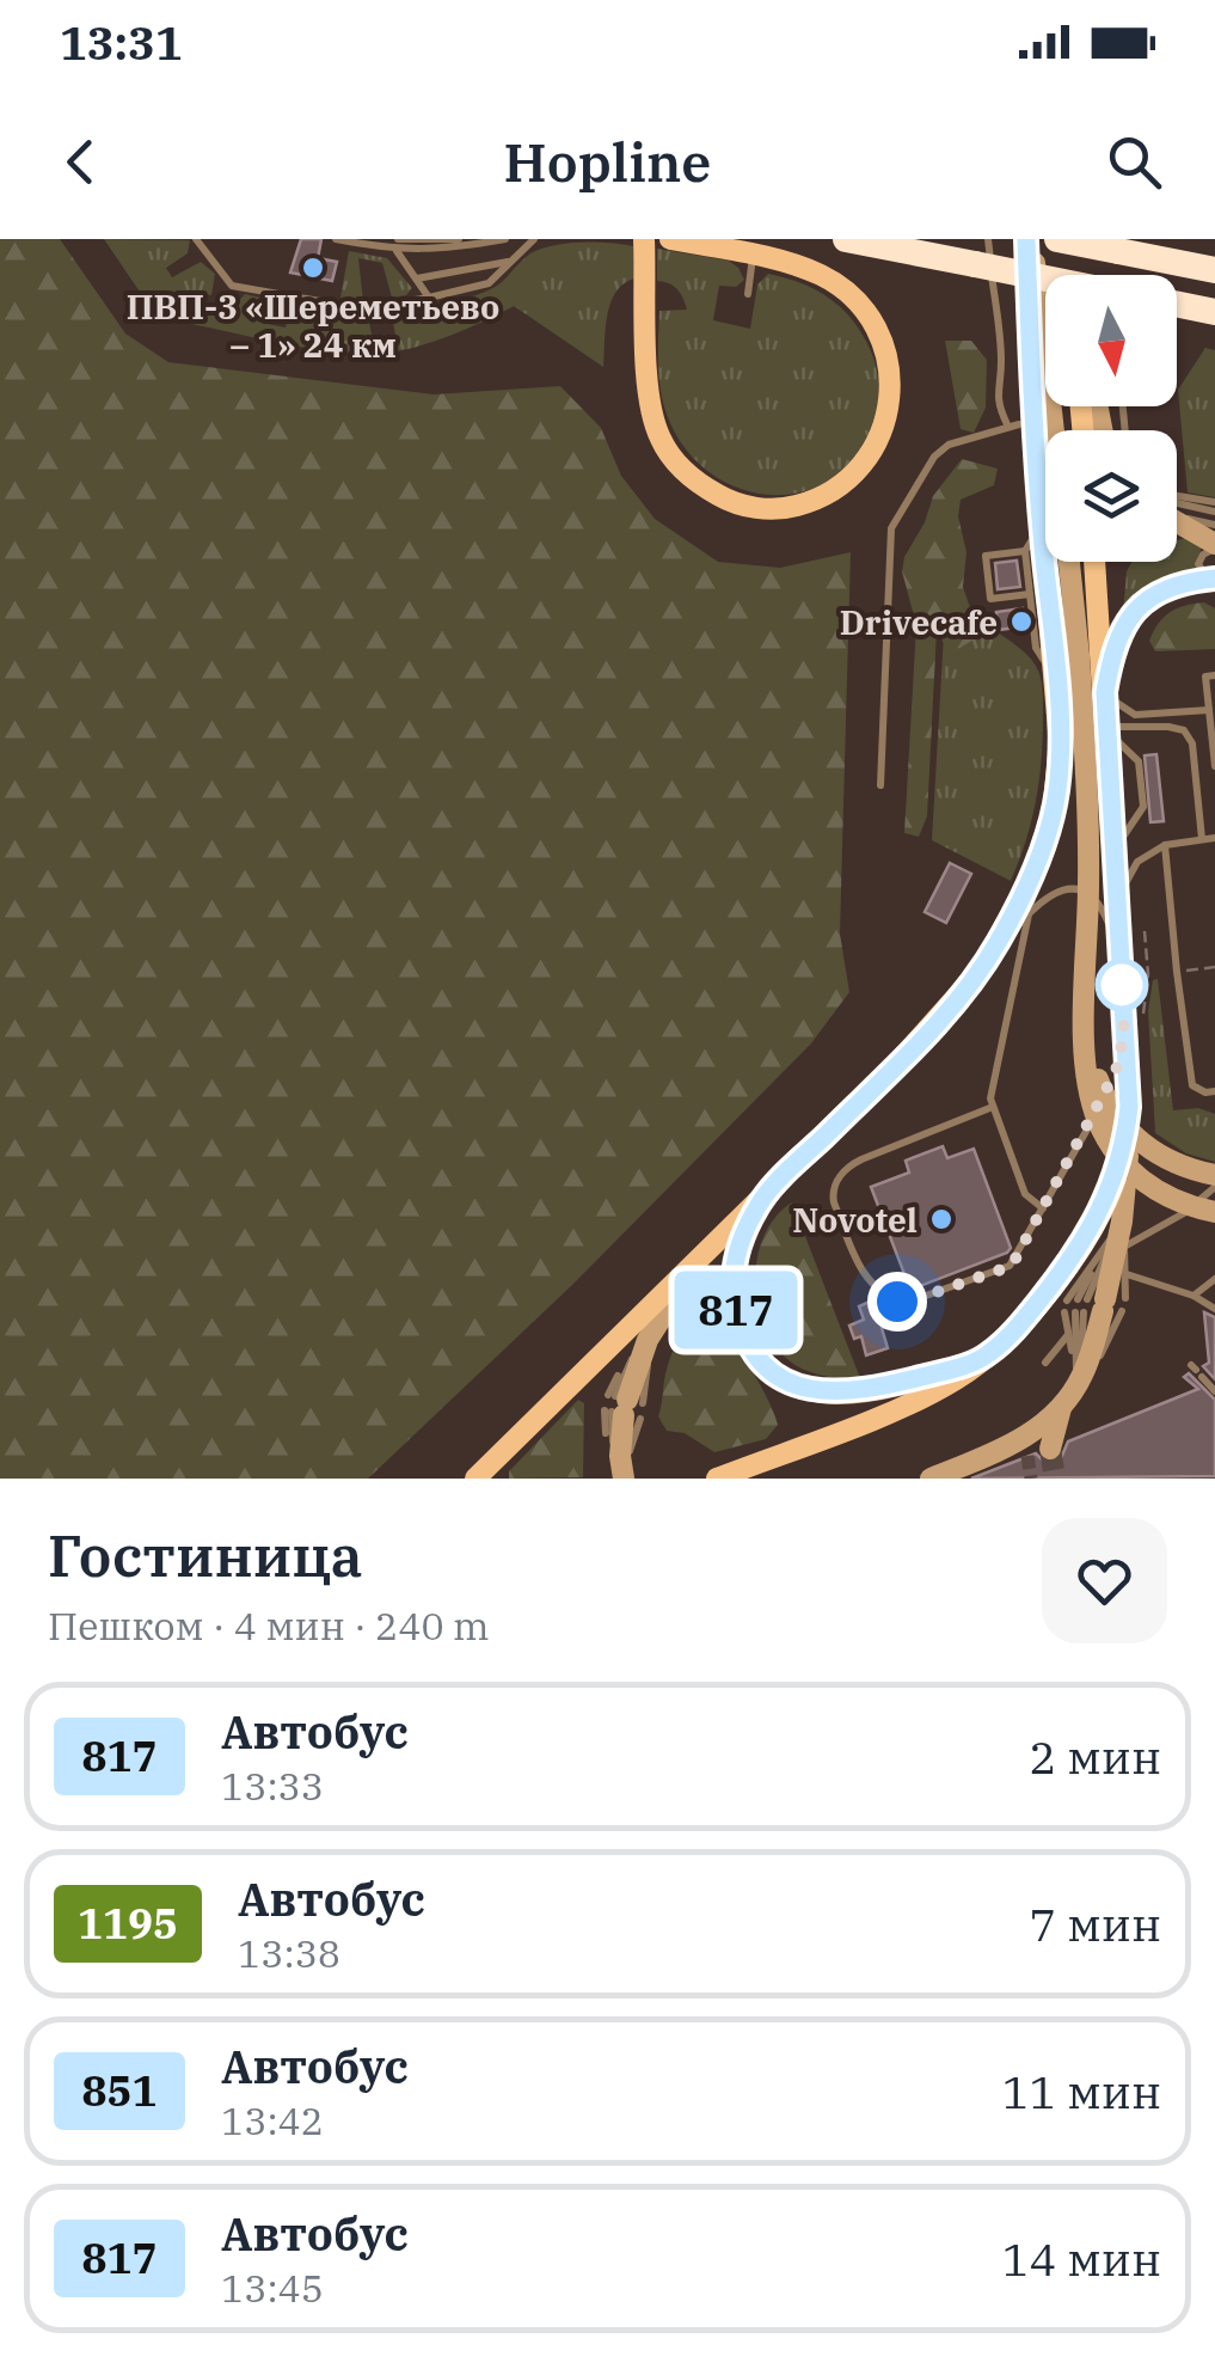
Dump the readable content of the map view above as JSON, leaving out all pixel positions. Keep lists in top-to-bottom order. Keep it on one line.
{"places":["ПВП-3 «Шереметьево – 1» 24 км","Drivecafe","Novotel"],"lines":["bus line 817"],"north":"bottom","page":{"status":"13:31","header":"Hopline","on_map":"817","heading":["Гостиница","Пешком · 4 мин · 240 m"],"list":[{"mark":"817","name":"Автобус","note":"13:33","value":"2 мин"},{"mark":"1195","name":"Автобус","note":"13:38","value":"7 мин"},{"mark":"851","name":"Автобус","note":"13:42","value":"11 мин"},{"mark":"817","name":"Автобус","note":"13:45","value":"14 мин"}]}}
